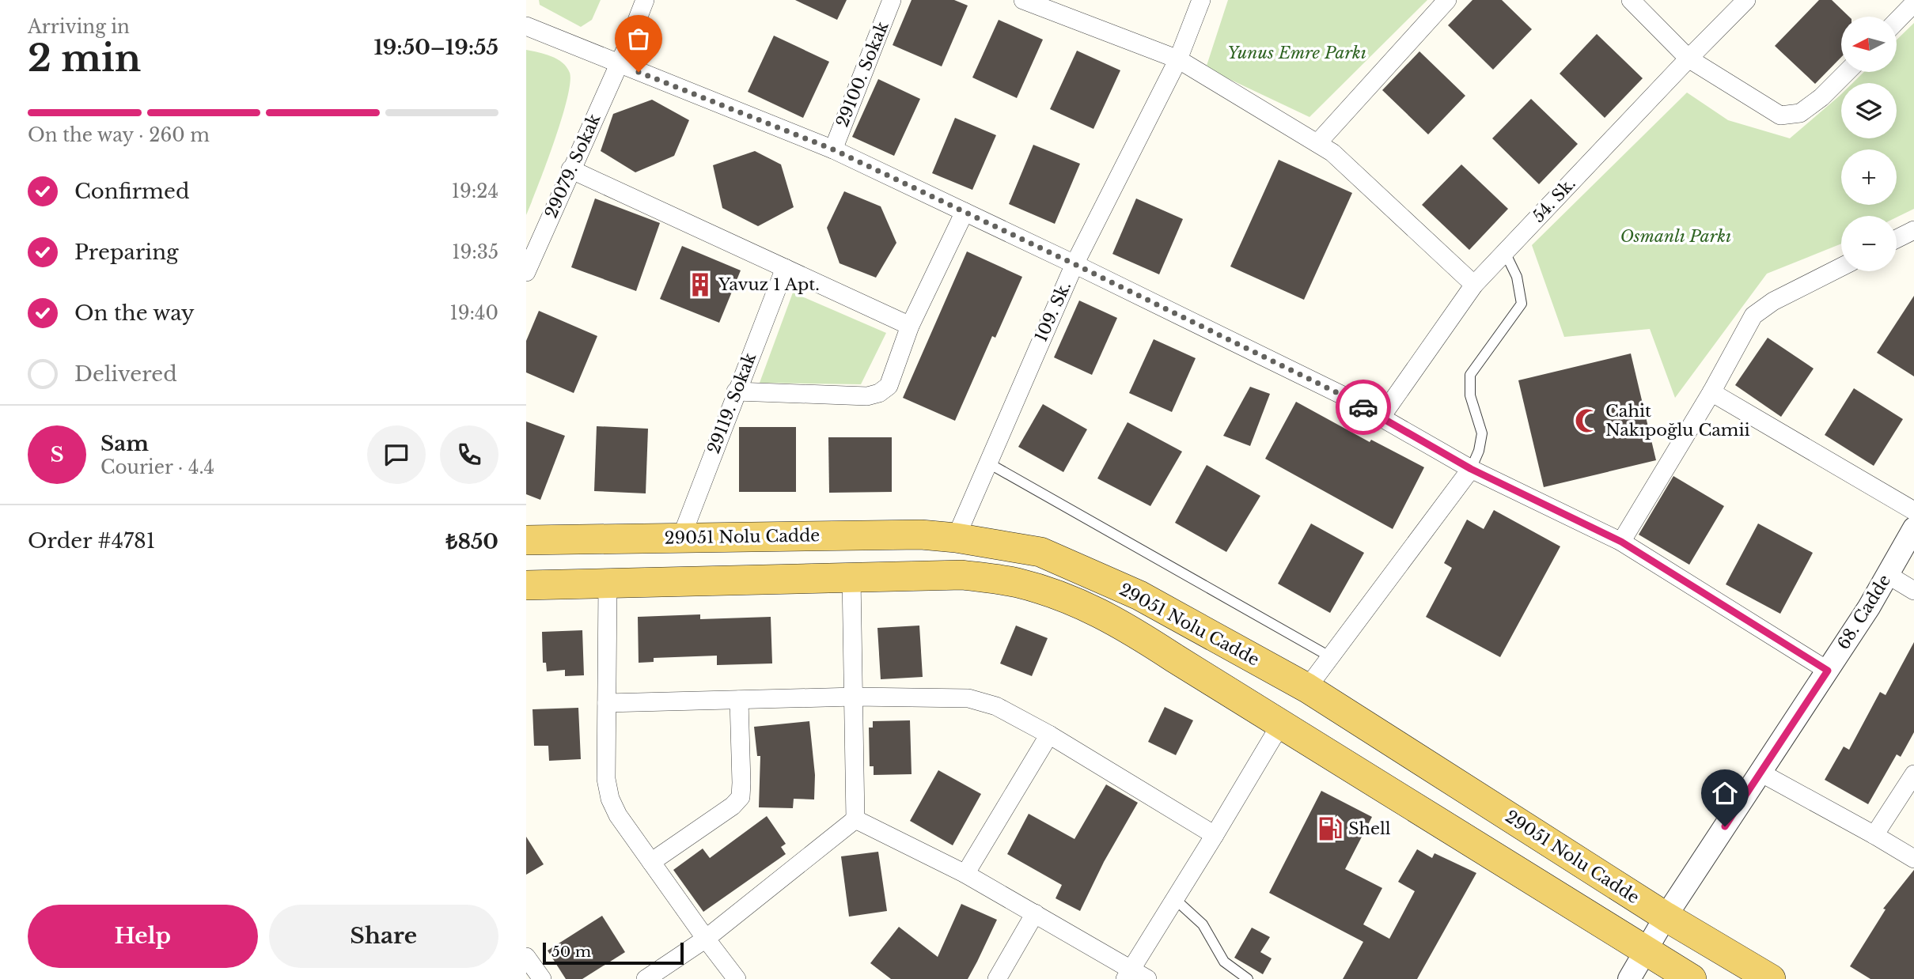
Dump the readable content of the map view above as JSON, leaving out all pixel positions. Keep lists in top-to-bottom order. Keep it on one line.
{"streets":{"main road":["29051 Nolu Cadde"],"street":["29100. Sokak","29079. Sokak","54. Sk.","109. Sk.","29119. Sokak","68. Cadde"]},"crossings":[["109. Sk.","29051 Nolu Cadde"],["29119. Sokak","29051 Nolu Cadde"],["29051 Nolu Cadde","68. Cadde"]],"parks":["Yunus Emre Parkı","Osmanlı Parkı"],"places":{"building":["Yavuz 1 Apt."],"mosque":["Cahit Nakıpoğlu Camii"],"fuel station":["Shell"]},"scale_bar":"50 m","north":"left","page":{"heading":["2 min","Arriving in","19:50–19:55"],"panel":["Sam","Courier · 4.4","Order #4781","₺850"],"map_buttons":["+","−"],"bar":"On the way · 260 m","list":[["Confirmed","19:24"],["Preparing","19:35"],["On the way","19:40"],"Delivered"],"round":"S","buttons":["Help","Share"],"scale":"50 m"}}
